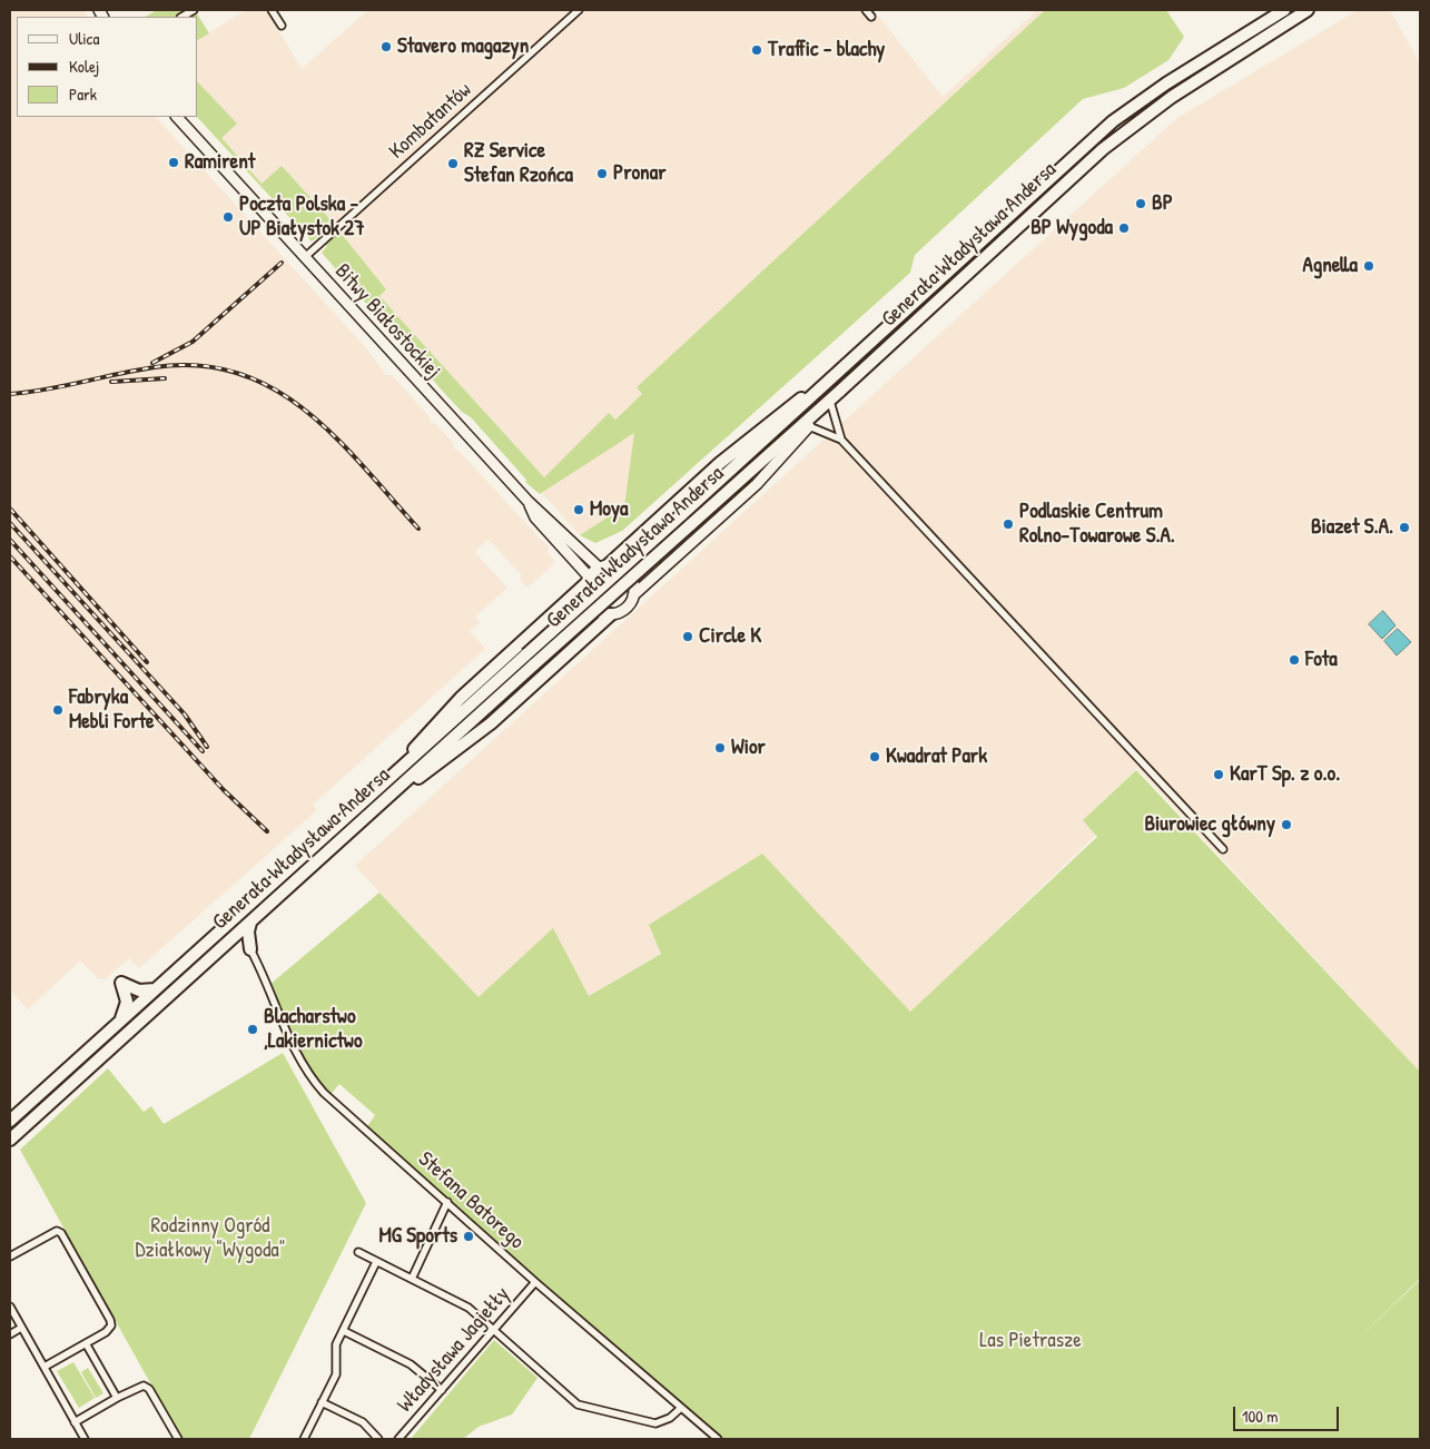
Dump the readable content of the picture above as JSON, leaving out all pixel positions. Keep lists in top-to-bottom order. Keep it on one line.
{"streets":{"highway":["Generała Władysława Andersa"],"street":["Kombatantów","Bitwy Białostockiej","Stefana Batorego","Władysława Jagiełły"]},"crossings":[["Kombatantów","Bitwy Białostockiej"],["Stefana Batorego","Władysława Jagiełły"]],"parks":["Rodzinny Ogród Działkowy \"Wygoda\"","Las Pietrasze"],"places":["Stavero magazyn","Traffic - blachy","Ramirent","RZ Service Stefan Rzońca","Pronar","BP","Poczta Polska - UP Białystok 27","BP Wygoda","Agnella","Moya","Podlaskie Centrum Rolno-Towarowe S.A.","Biazet S.A.","Circle K","Fota","Fabryka Mebli Forte","Wior","Kwadrat Park","KarT Sp. z o.o.","Biurowiec główny","Blacharstwo ,Lakiernictwo","MG Sports"],"legend":["Ulica","Kolej","Park"],"scale_bar":"100 m"}
